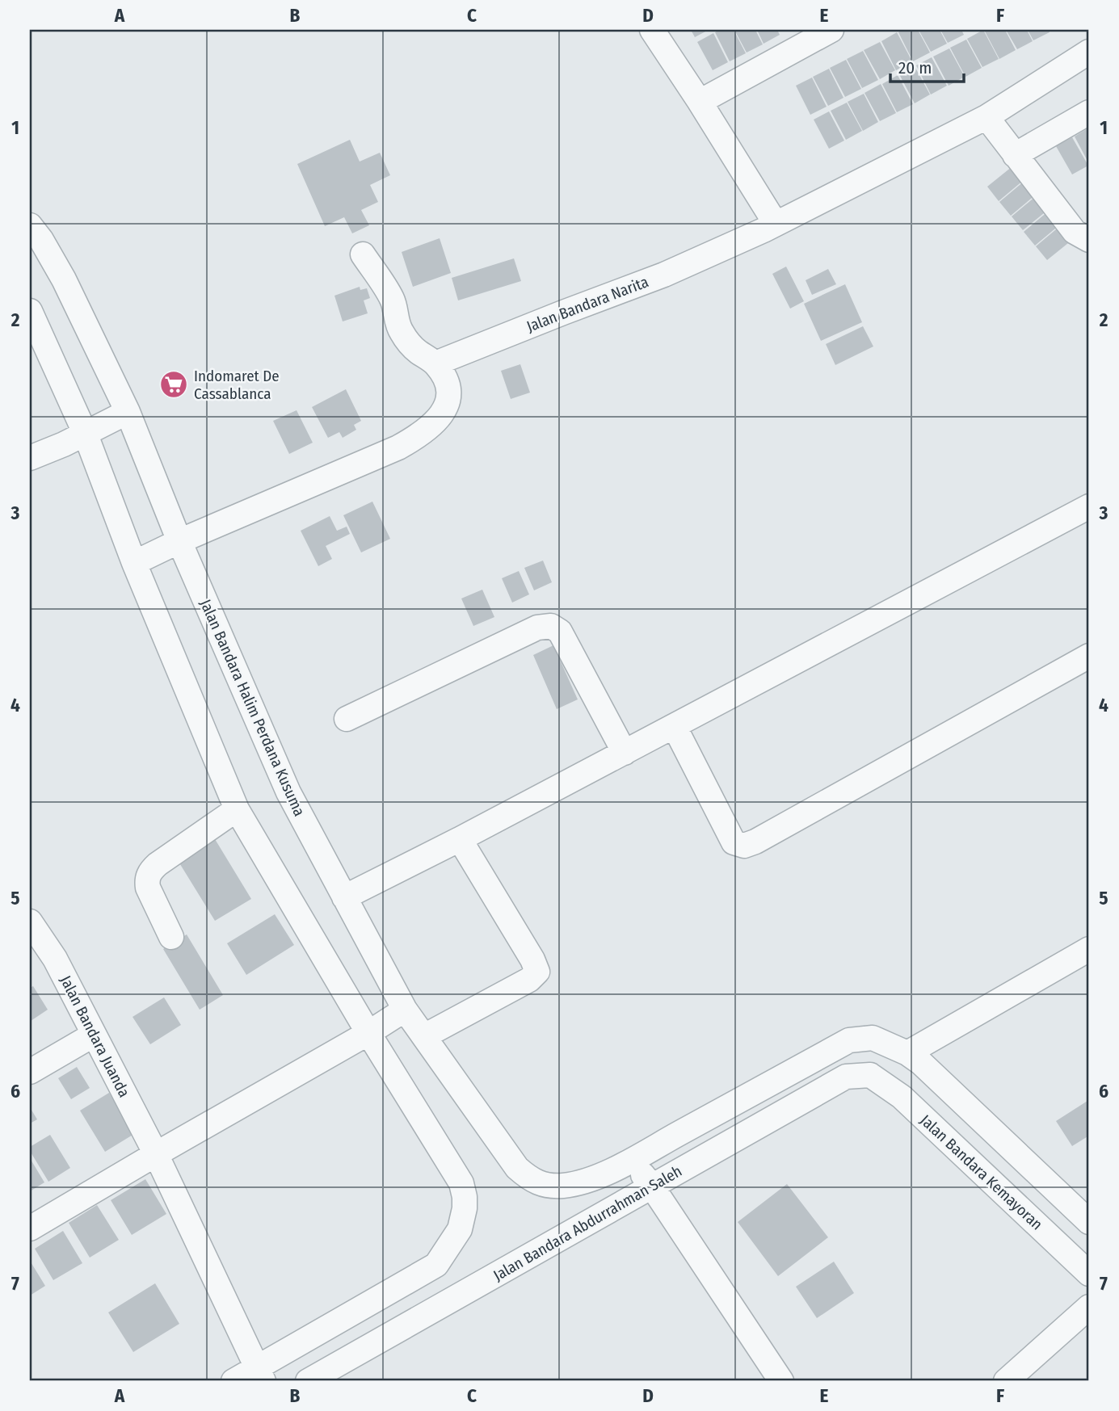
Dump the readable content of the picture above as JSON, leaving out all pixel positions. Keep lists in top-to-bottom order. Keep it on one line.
{"streets":{"street":["Jalan Bandara Narita","Jalan Bandara Halim Perdana Kusuma","Jalan Bandara Juanda","Jalan Bandara Kemayoran","Jalan Bandara Abdurrahman Saleh"]},"crossings":[["Jalan Bandara Halim Perdana Kusuma","Jalan Bandara Abdurrahman Saleh"],["Jalan Bandara Kemayoran","Jalan Bandara Abdurrahman Saleh"]],"places":{"supermarket":["Indomaret De Cassablanca"]},"scale_bar":"20 m","grid":{"columns":["A","B","C","D","E","F"],"rows":["1","2","3","4","5","6","7"]}}
